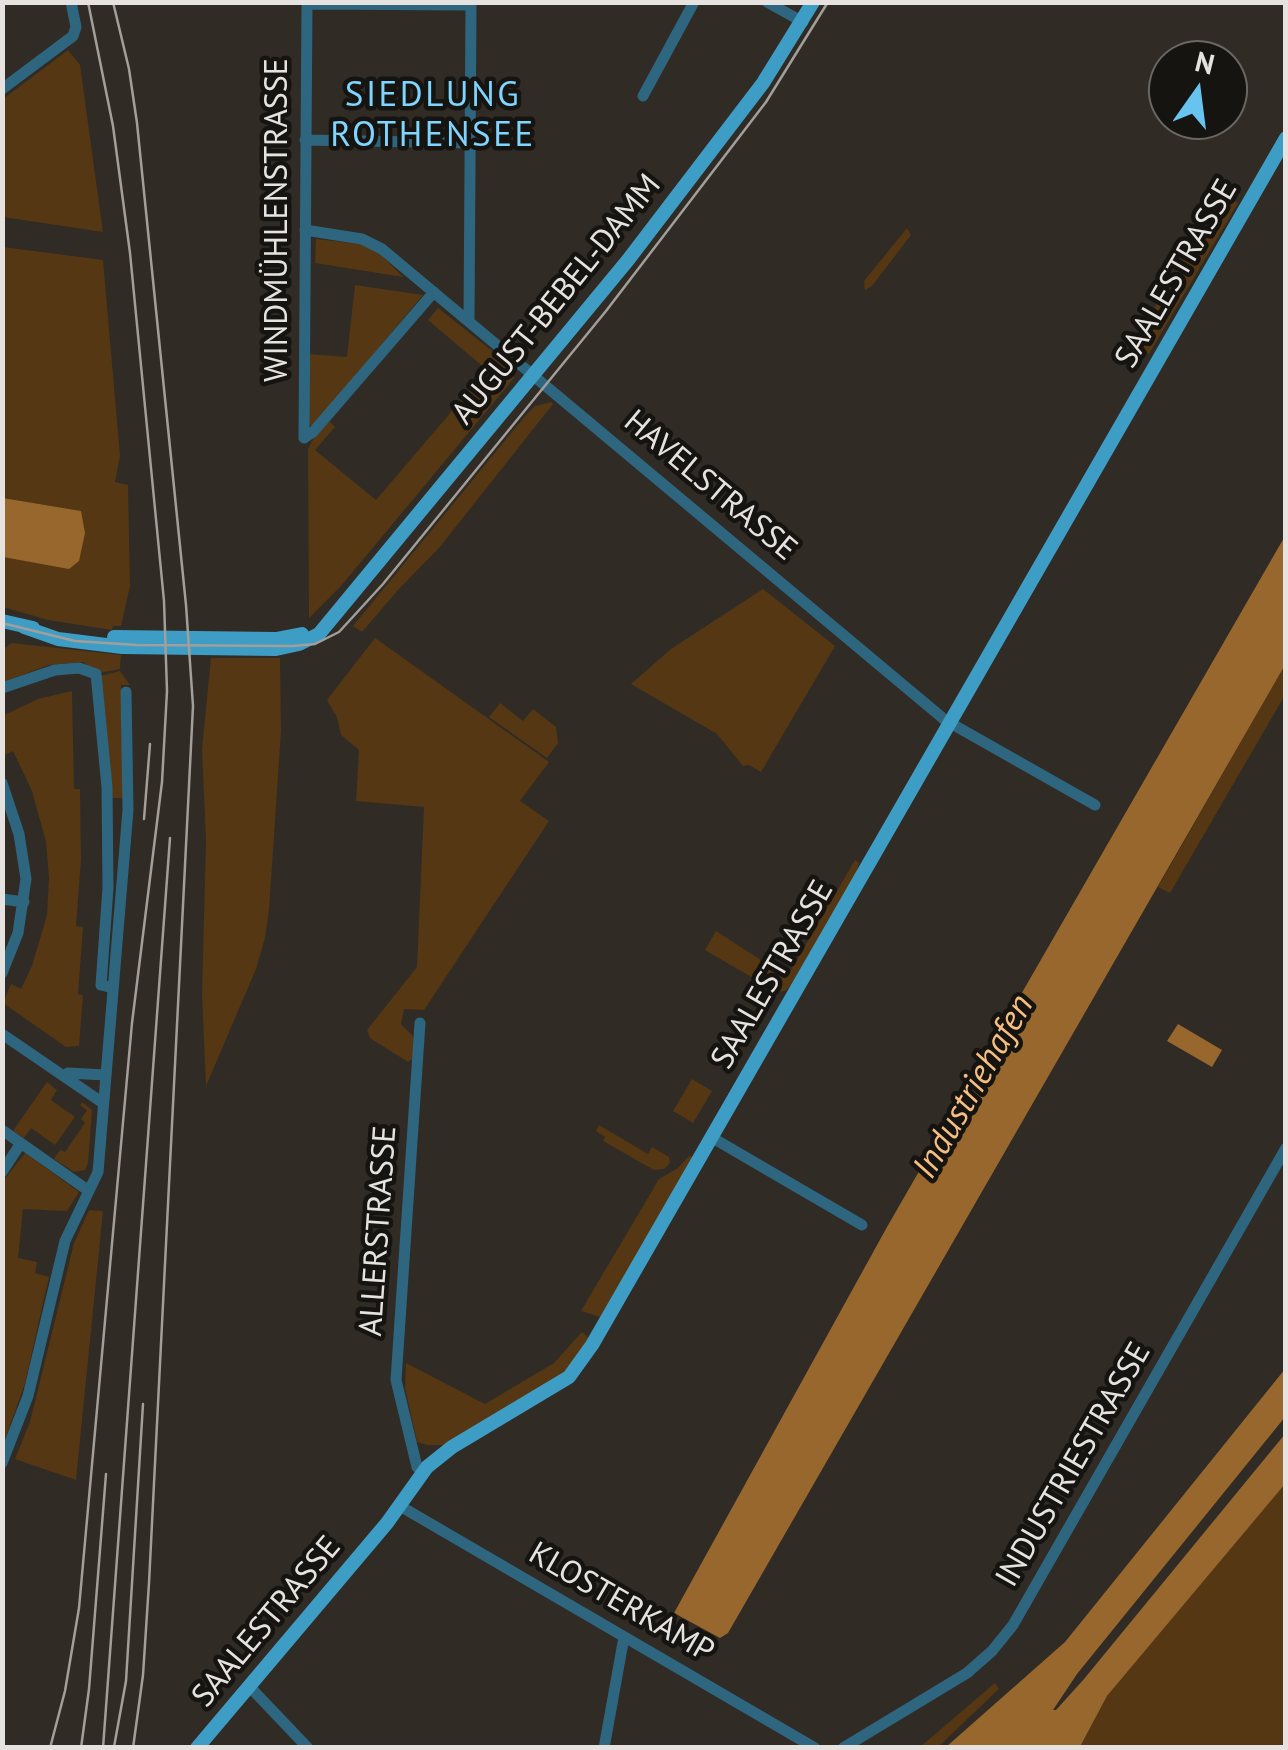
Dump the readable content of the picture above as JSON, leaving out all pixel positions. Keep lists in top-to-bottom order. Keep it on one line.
{"streets":{"main road":["SAALESTRASSE","AUGUST-BEBEL-DAMM"],"street":["WINDMÜHLENSTRASSE","HAVELSTRASSE","ALLERSTRASSE","INDUSTRIESTRASSE","KLOSTERKAMP"]},"crossings":[["WINDMÜHLENSTRASSE","HAVELSTRASSE"],["SAALESTRASSE","HAVELSTRASSE"],["SAALESTRASSE","ALLERSTRASSE"],["SAALESTRASSE","KLOSTERKAMP"],["AUGUST-BEBEL-DAMM","HAVELSTRASSE"]],"districts":["SIEDLUNG ROTHENSEE"],"water":["Industriehafen"],"north":"top"}
